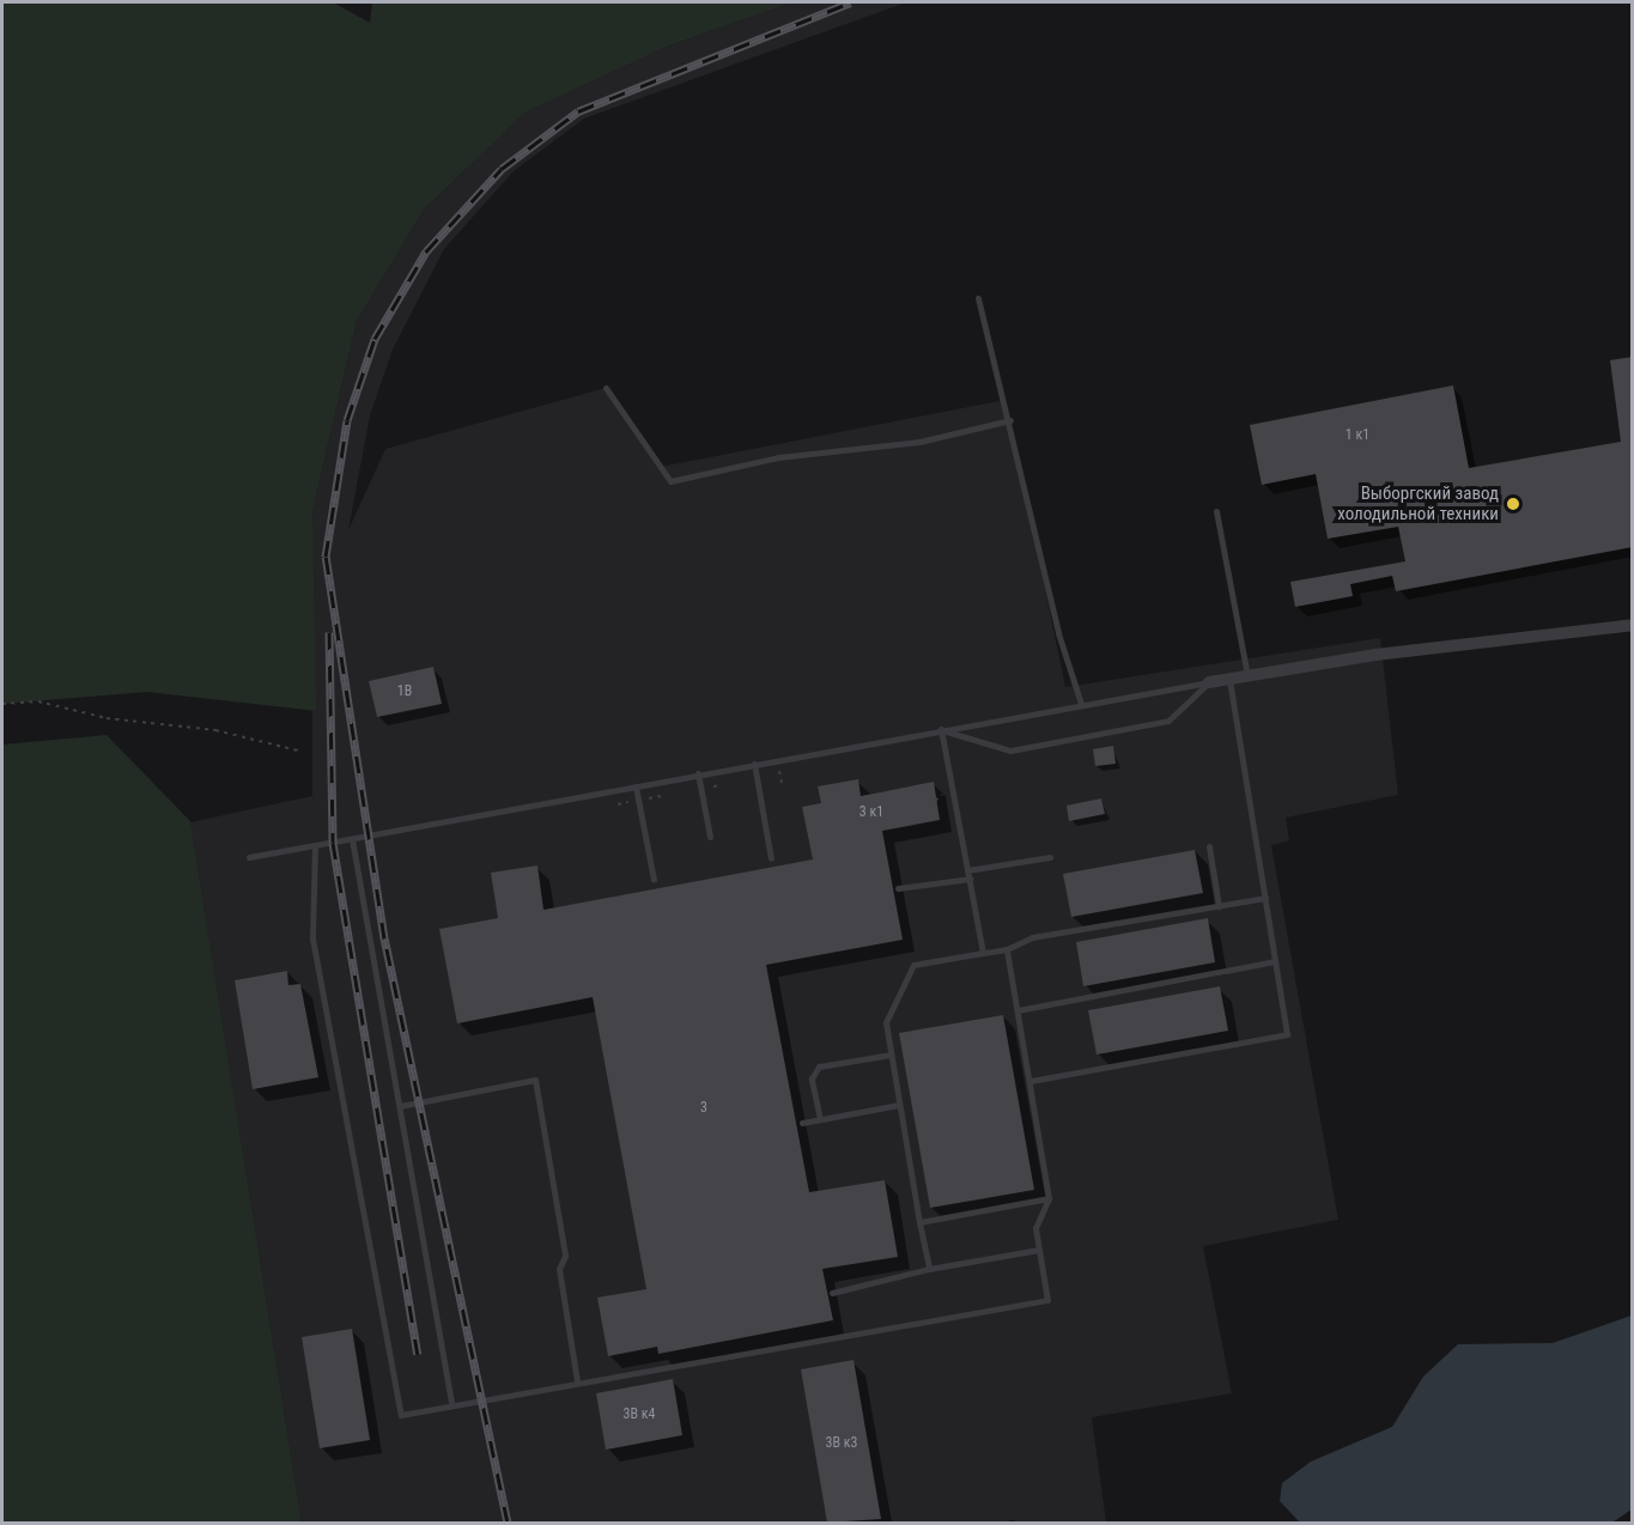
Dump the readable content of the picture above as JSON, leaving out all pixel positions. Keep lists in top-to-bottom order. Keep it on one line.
{"places":["Выборгский завод холодильной техники"],"house_numbers":["1 к1","1В","3 к1","3","3В к4","3В к3"]}
